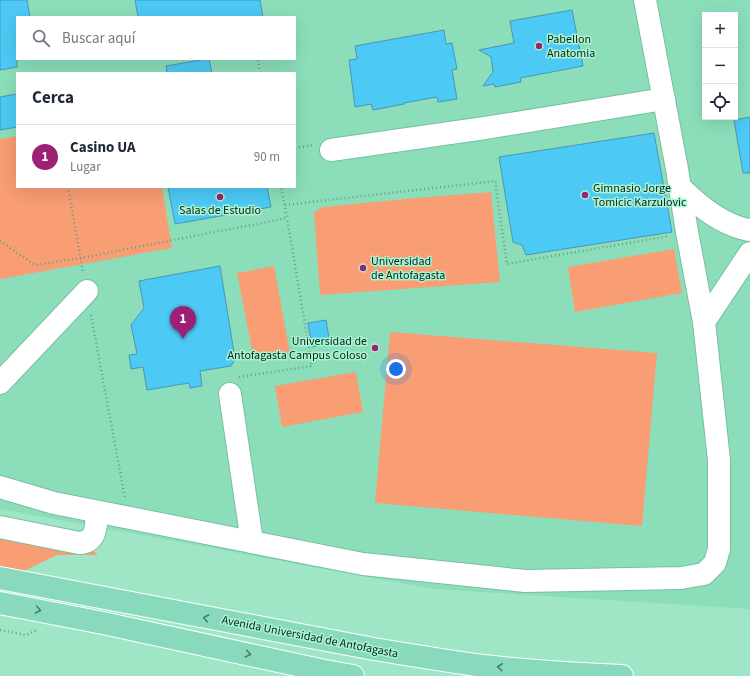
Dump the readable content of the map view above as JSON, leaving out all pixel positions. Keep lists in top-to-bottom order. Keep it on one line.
{"streets":{"main road":["Avenida Universidad de Antofagasta"]},"places":["Pabellon Anatomia","Gimnasio Jorge Tomicic Karzulovic","Salas de Estudio","Universidad de Antofagasta","Universidad de Antofagasta Campus Coloso"],"page":{"map_buttons":["+","−"],"search":"Buscar aquí","heading":"Cerca","list":[{"mark":"1","name":"Casino UA","note":"Lugar","value":"90 m"}],"pins":"1"}}
